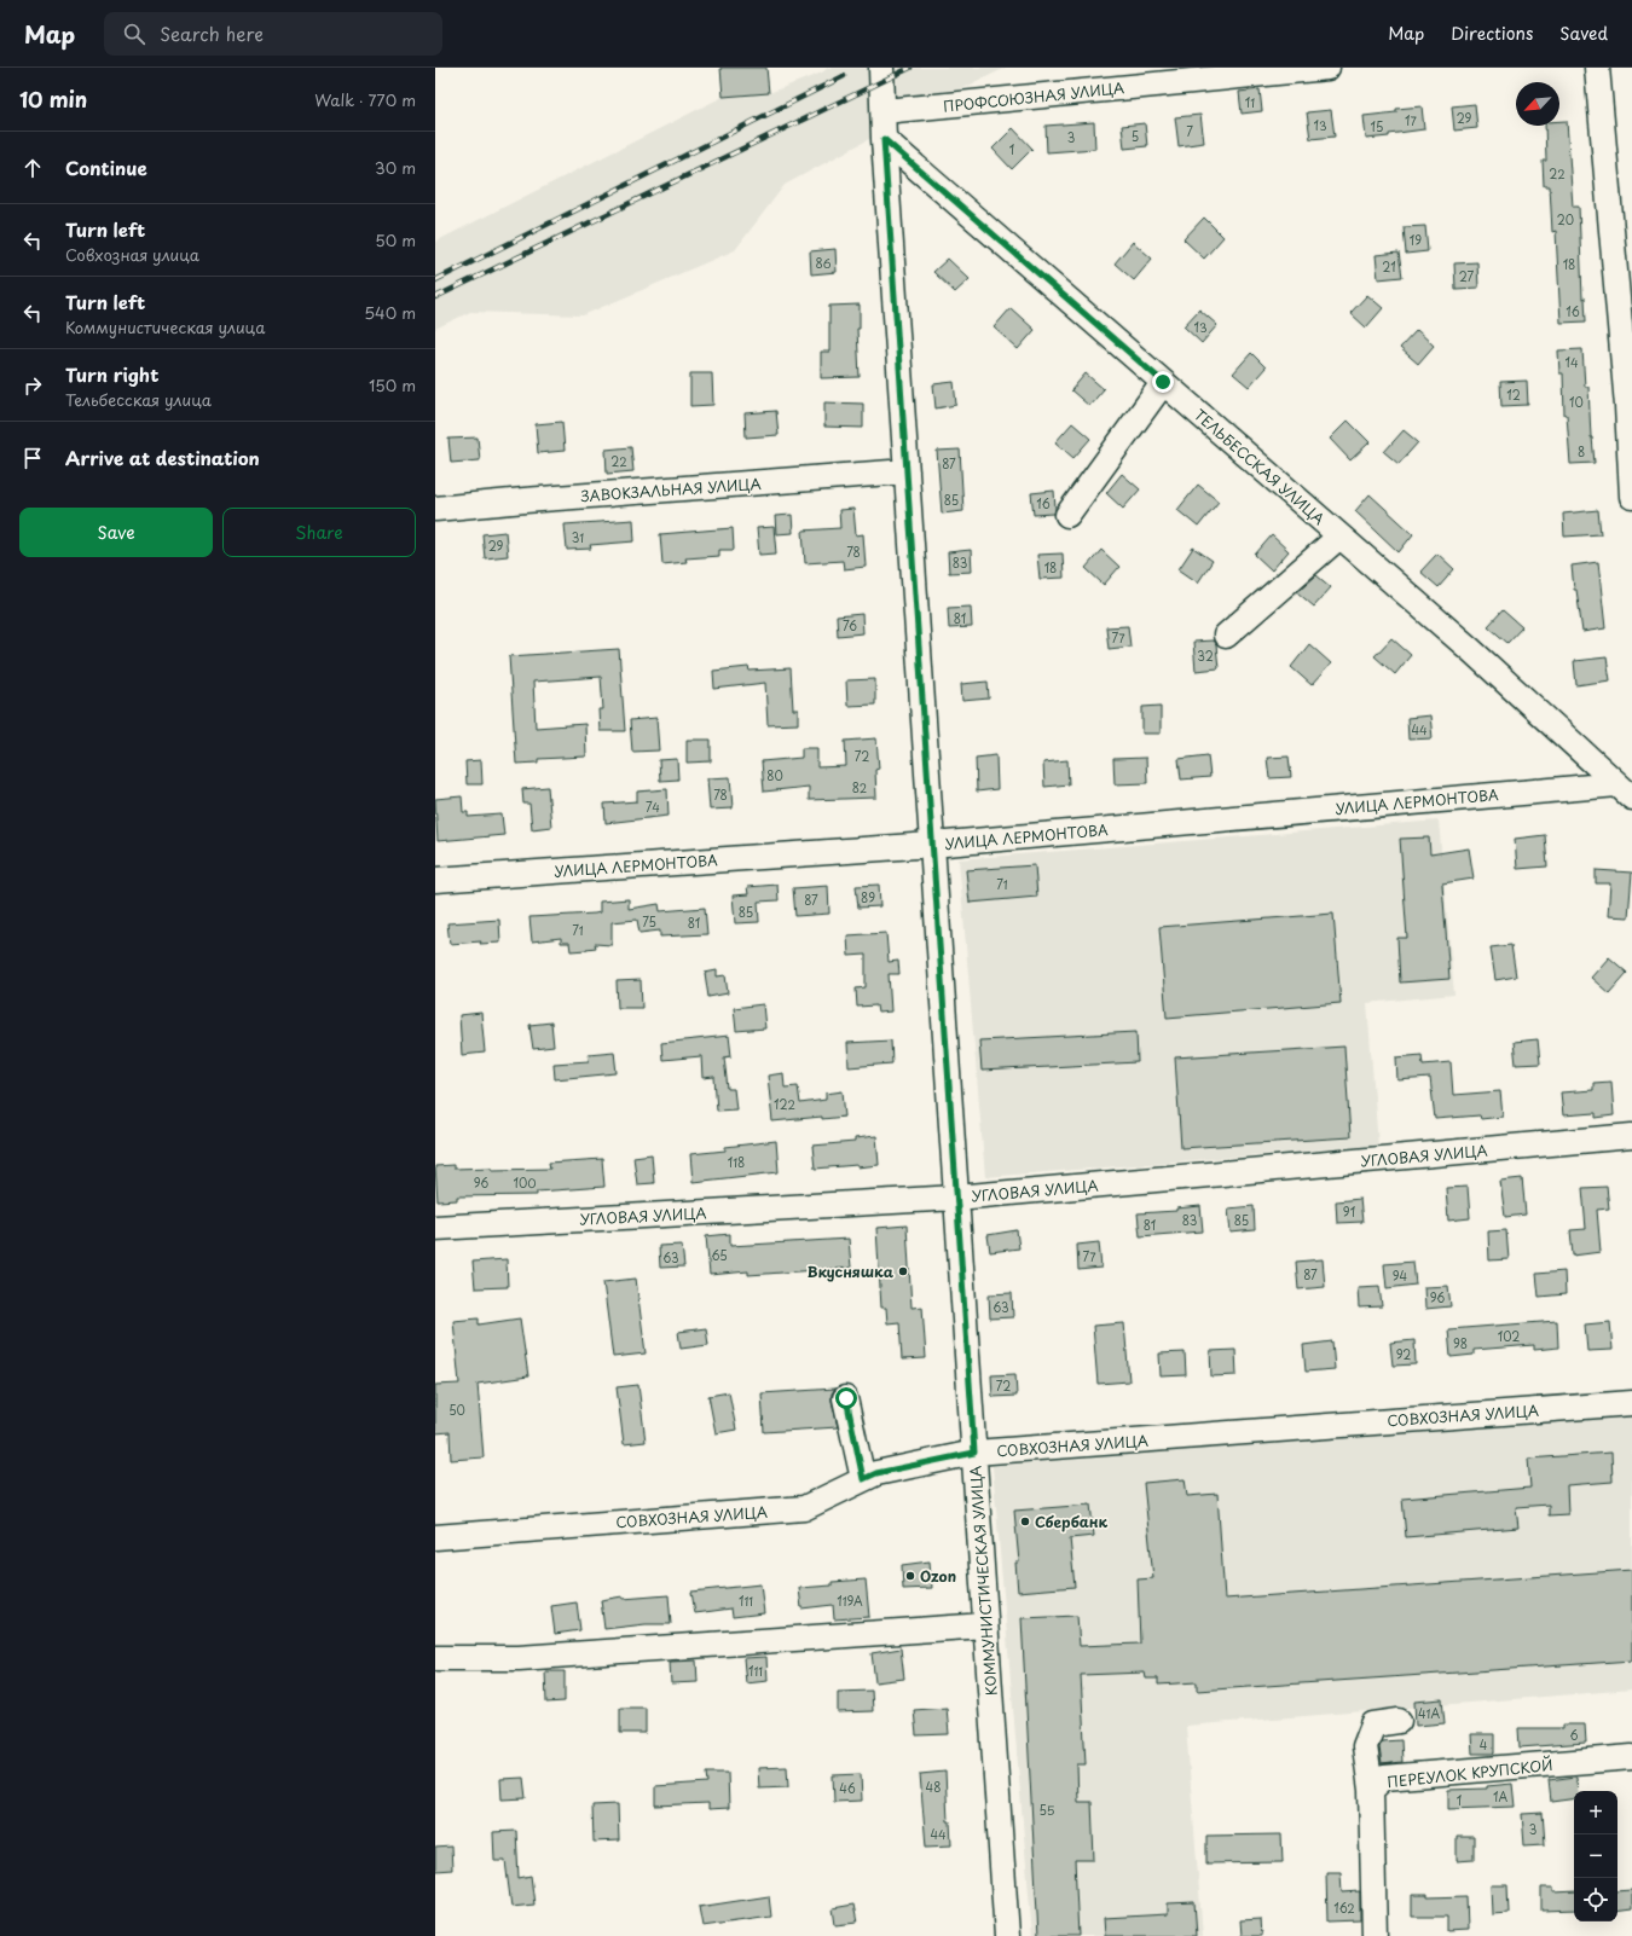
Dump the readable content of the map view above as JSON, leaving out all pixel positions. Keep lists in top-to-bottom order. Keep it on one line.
{"streets":{"street":["ПРОФСОЮЗНАЯ УЛИЦА","ТЕЛЬБЕССКАЯ УЛИЦА","ЗАВОКЗАЛЬНАЯ УЛИЦА","УЛИЦА ЛЕРМОНТОВА","УГЛОВАЯ УЛИЦА","СОВХОЗНАЯ УЛИЦА","КОММУНИСТИЧЕСКАЯ УЛИЦА","ПЕРЕУЛОК КРУПСКОЙ"]},"crossings":[["ПРОФСОЮЗНАЯ УЛИЦА","КОММУНИСТИЧЕСКАЯ УЛИЦА"],["ТЕЛЬБЕССКАЯ УЛИЦА","УЛИЦА ЛЕРМОНТОВА"],["ТЕЛЬБЕССКАЯ УЛИЦА","КОММУНИСТИЧЕСКАЯ УЛИЦА"],["ЗАВОКЗАЛЬНАЯ УЛИЦА","КОММУНИСТИЧЕСКАЯ УЛИЦА"],["УЛИЦА ЛЕРМОНТОВА","КОММУНИСТИЧЕСКАЯ УЛИЦА"],["УГЛОВАЯ УЛИЦА","КОММУНИСТИЧЕСКАЯ УЛИЦА"],["СОВХОЗНАЯ УЛИЦА","КОММУНИСТИЧЕСКАЯ УЛИЦА"]],"places":["Вкусняшка","Сбербанк","Ozon"],"house_numbers":["11","29","17","13","15","7","5","3","1","22","20","19","86","18","21","27","16","13","14","12","10","8","22","87","85","16","31","29","78","83","18","81","76","77","32","44","72","80","82","78","74","71","89","87","85","75","81","71","122","118","96","100","91","83","85","81","65","77","63","87","94","96","63","102","98","92","72","50","111","119А","111","41А","6","4","48","46","1А","1","55","3","44","162"],"north":"bottom left","page":{"header":"Map","search":"Search here","nav":["Map","Directions","Saved"],"heading":["10 min","Walk · 770 m"],"list":[["Continue","30 m"],["Turn left","Совхозная улица","50 m"],["Turn left","Коммунистическая улица","540 m"],["Turn right","Тельбесская улица","150 m"],"Arrive at destination"],"buttons":["Save","Share"],"map_buttons":["+","−"]}}
